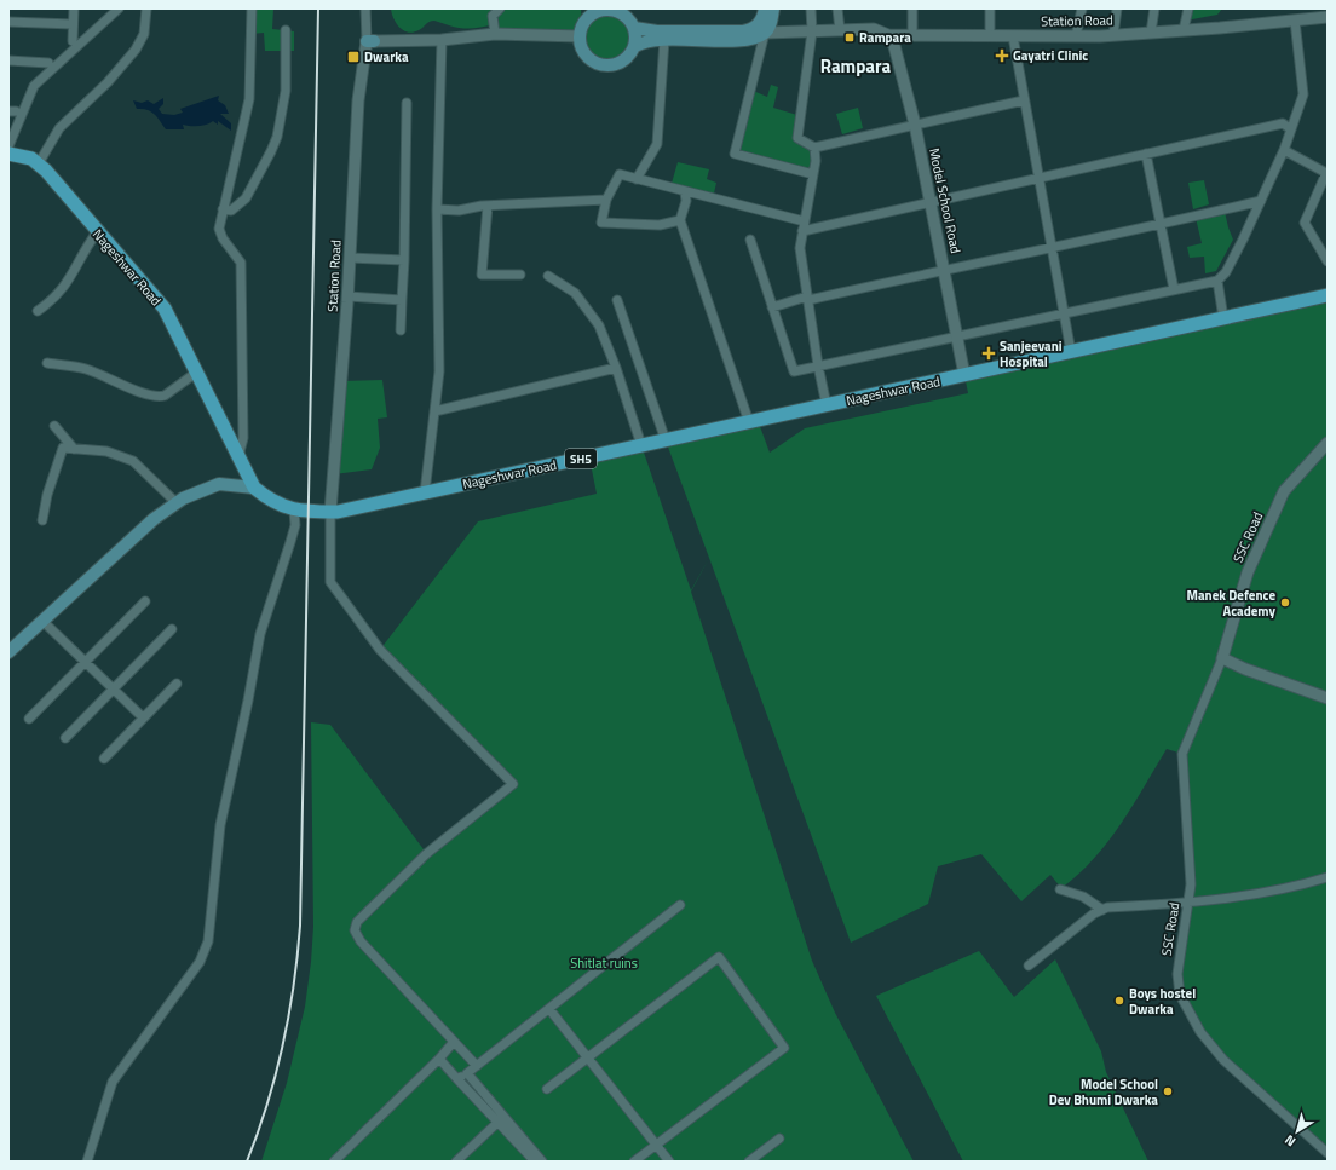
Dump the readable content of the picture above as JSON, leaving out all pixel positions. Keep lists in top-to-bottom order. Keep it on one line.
{"streets":{"main road":["Nageshwar Road","SH5"],"street":["Station Road","Model School Road","SSC Road"]},"crossings":[["Station Road","Model School Road"],["Station Road","Nageshwar Road"],["Model School Road","Nageshwar Road"]],"districts":["Rampara"],"parks":["Shitlat ruins"],"places":{"transit":["Rampara","Dwarka"],"health":["Gayatri Clinic","Sanjeevani Hospital"],"other":["Manek Defence Academy","Boys hostel Dwarka","Model School Dev Bhumi Dwarka"]},"north":"bottom left"}
